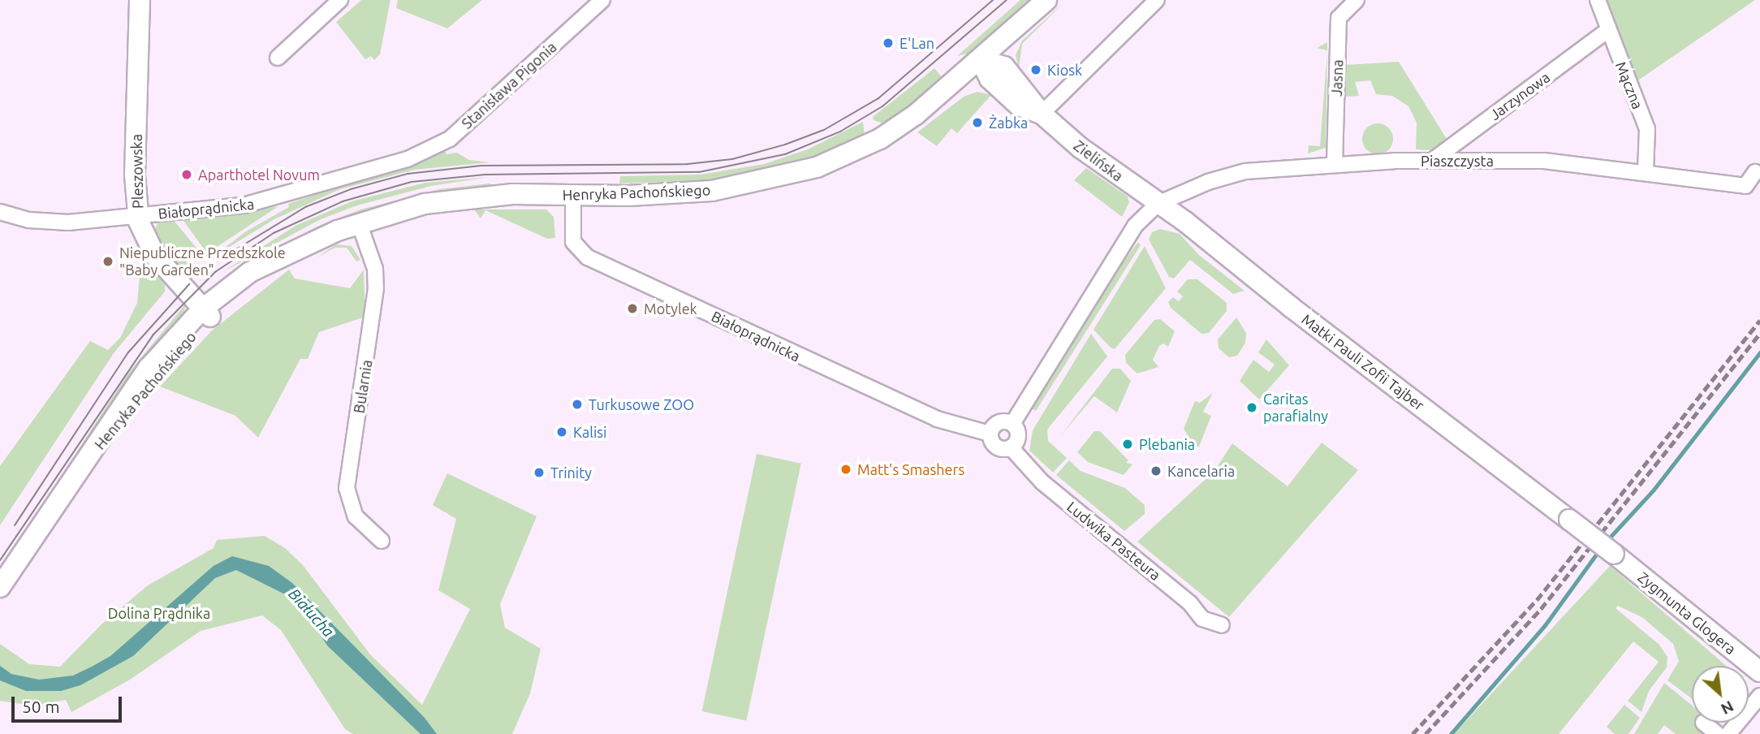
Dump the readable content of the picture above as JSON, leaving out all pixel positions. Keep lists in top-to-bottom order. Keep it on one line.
{"streets":{"street":["Jasna","Stanisława Pigonia","Mączna","Jarzynowa","Zielińska","Piaszczysta","Pleszowska","Henryka Pachońskiego","Białoprądnicka","Matki Pauli Zofii Tajber","Bularnia","Ludwika Pasteura","Zygmunta Glogera"]},"crossings":[["Jasna","Piaszczysta"],["Stanisława Pigonia","Białoprądnicka"],["Mączna","Jarzynowa"],["Mączna","Piaszczysta"],["Jarzynowa","Piaszczysta"],["Zielińska","Piaszczysta"],["Zielińska","Henryka Pachońskiego"],["Zielińska","Matki Pauli Zofii Tajber"],["Piaszczysta","Matki Pauli Zofii Tajber"],["Pleszowska","Henryka Pachońskiego"],["Pleszowska","Białoprądnicka"],["Henryka Pachońskiego","Białoprądnicka"],["Henryka Pachońskiego","Bularnia"],["Białoprądnicka","Ludwika Pasteura"],["Matki Pauli Zofii Tajber","Zygmunta Glogera"]],"water":["Białucha"],"parks":["Dolina Prądnika"],"places":["E'Lan","Kiosk","Żabka","Aparthotel Novum","Niepubliczne Przedszkole \"Baby Garden\"","Motylek","Turkusowe ZOO","Caritas parafialny","Kalisi","Plebania","Matt's Smashers","Kancelaria","Trinity"],"scale_bar":"50 m","north":"bottom right"}
